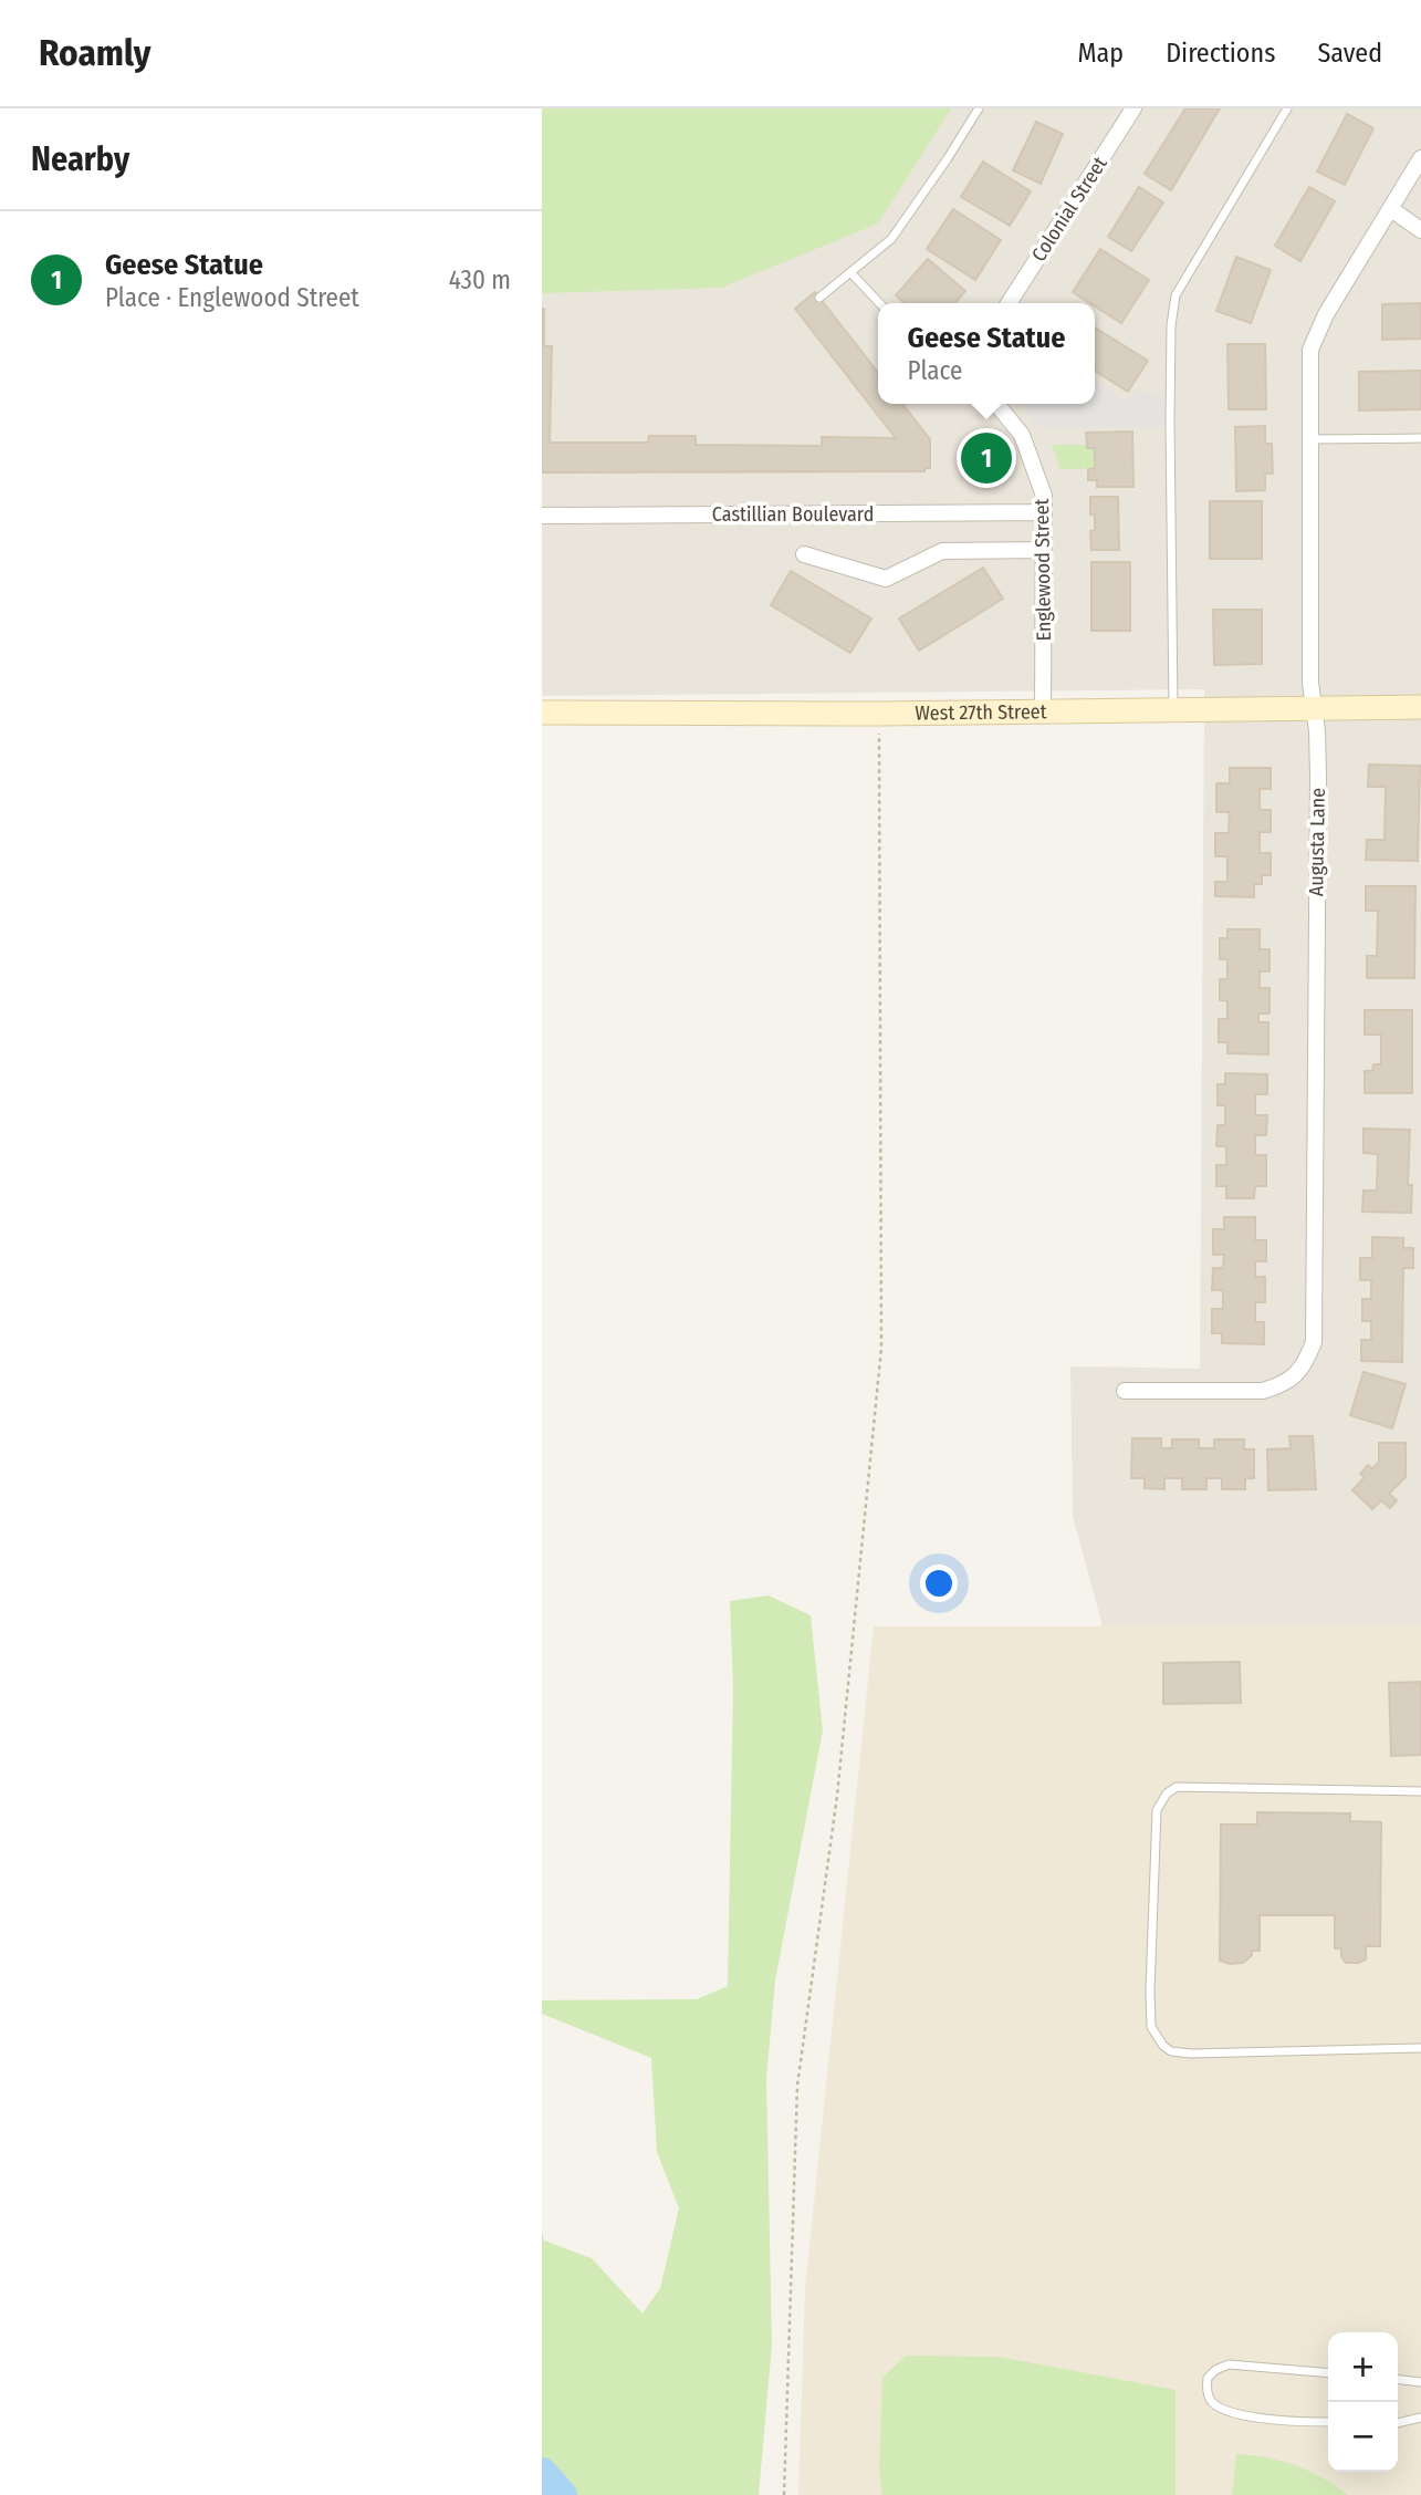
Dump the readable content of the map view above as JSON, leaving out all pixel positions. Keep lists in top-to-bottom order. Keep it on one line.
{"streets":{"main road":["West 27th Street"],"street":["Colonial Street","Castillian Boulevard","Englewood Street","Augusta Lane"]},"crossings":[["Castillian Boulevard","Englewood Street"],["Englewood Street","West 27th Street"],["West 27th Street","Augusta Lane"]],"page":{"header":"Roamly","nav":["Map","Directions","Saved"],"heading":"Nearby","list":[{"mark":"1","name":"Geese Statue","note":"Place · Englewood Street","value":"430 m"}],"popup":["Geese Statue","Place"],"pins":"1","map_buttons":["+","−"]}}
